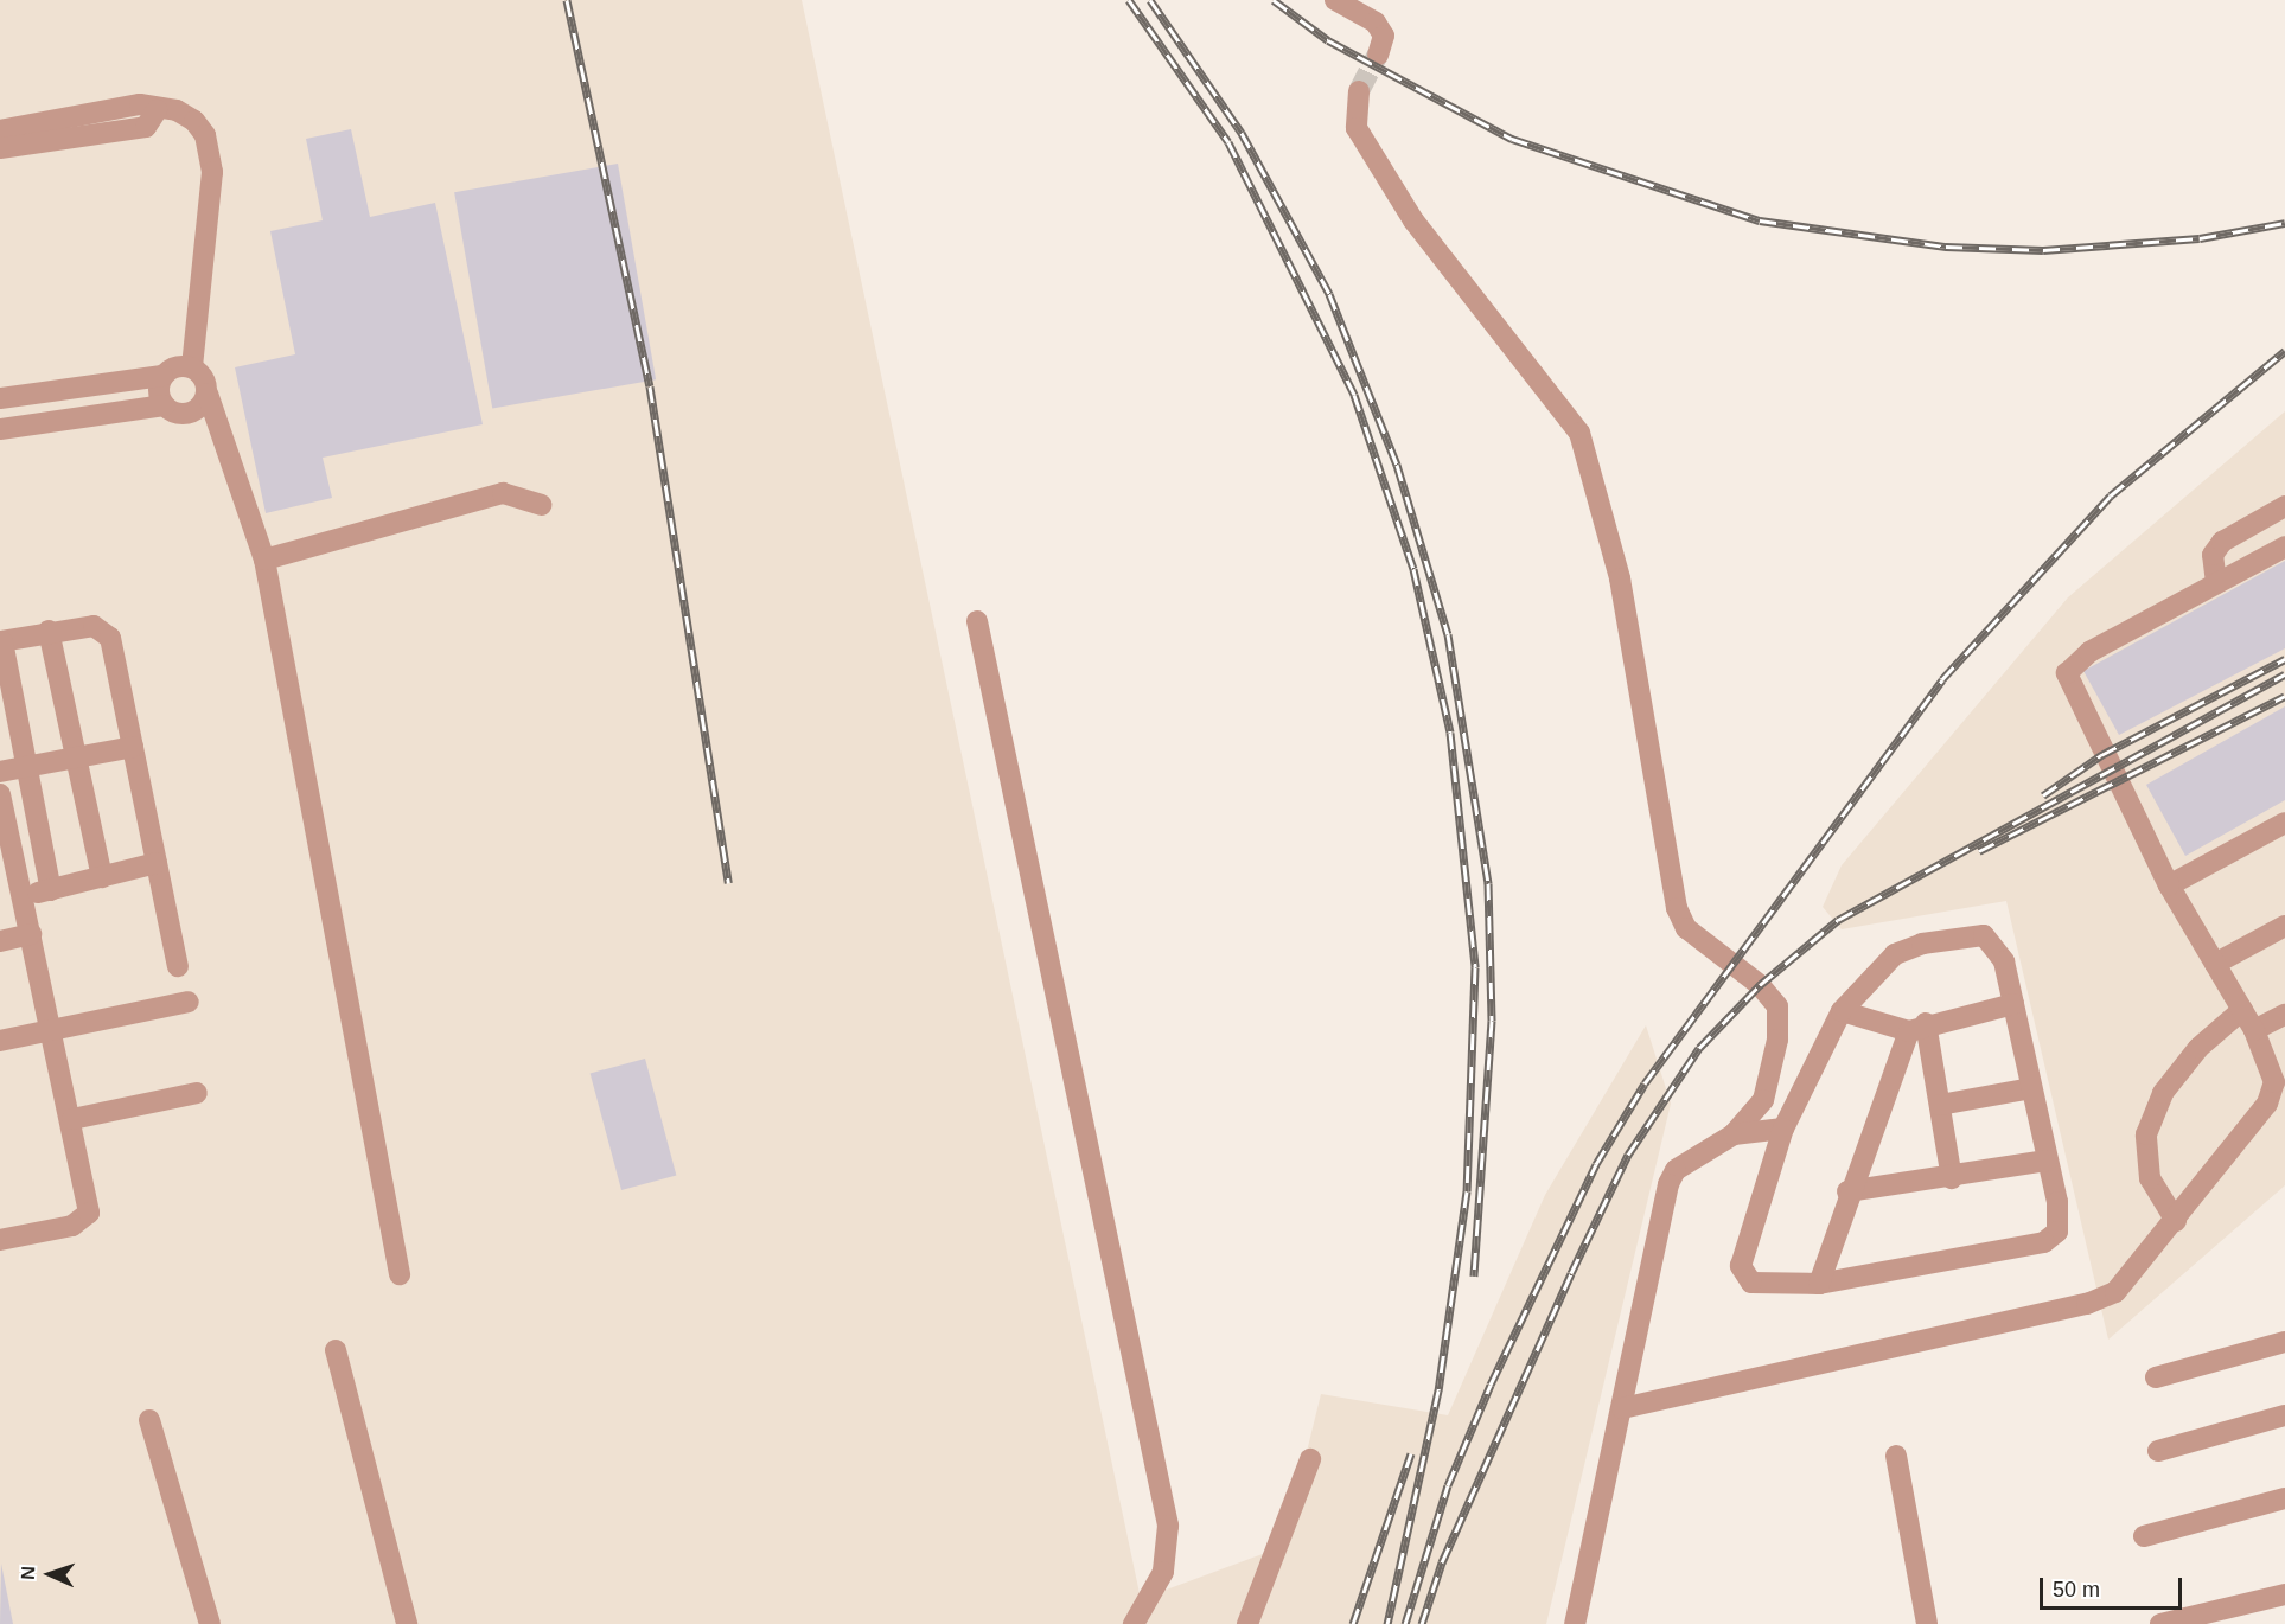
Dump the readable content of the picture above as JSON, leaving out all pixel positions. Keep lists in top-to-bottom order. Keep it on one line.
{"scale_bar":"50 m","north":"left"}
